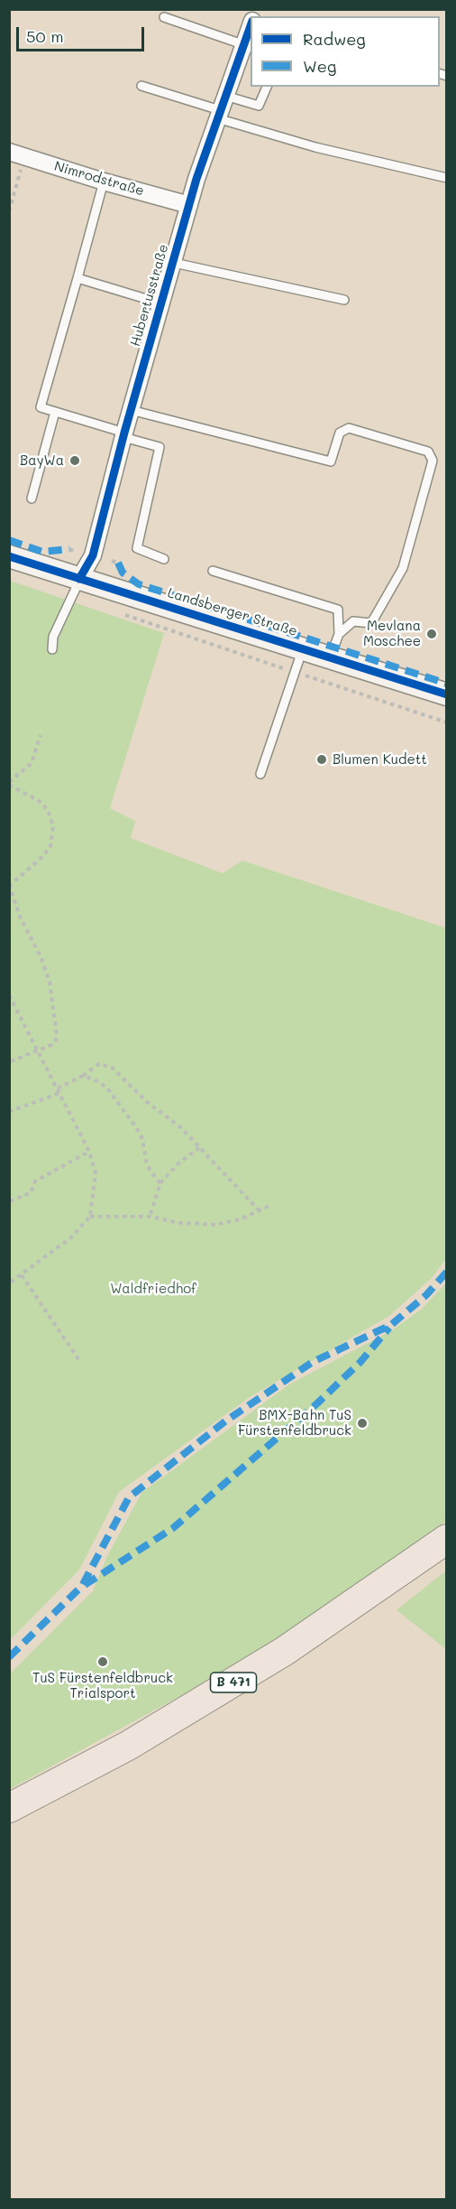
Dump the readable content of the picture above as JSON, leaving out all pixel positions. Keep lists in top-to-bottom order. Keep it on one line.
{"streets":{"highway":["B 471"],"street":["Nimrodstraße","Hubertusstraße","Landsberger Straße"]},"crossings":[["Nimrodstraße","Hubertusstraße"],["Hubertusstraße","Landsberger Straße"]],"parks":["Waldfriedhof"],"places":["BayWa","Mevlana Moschee","Blumen Kudett","BMX-Bahn TuS Fürstenfeldbruck","TuS Fürstenfeldbruck Trialsport"],"legend":["Radweg","Weg"],"scale_bar":"50 m"}
